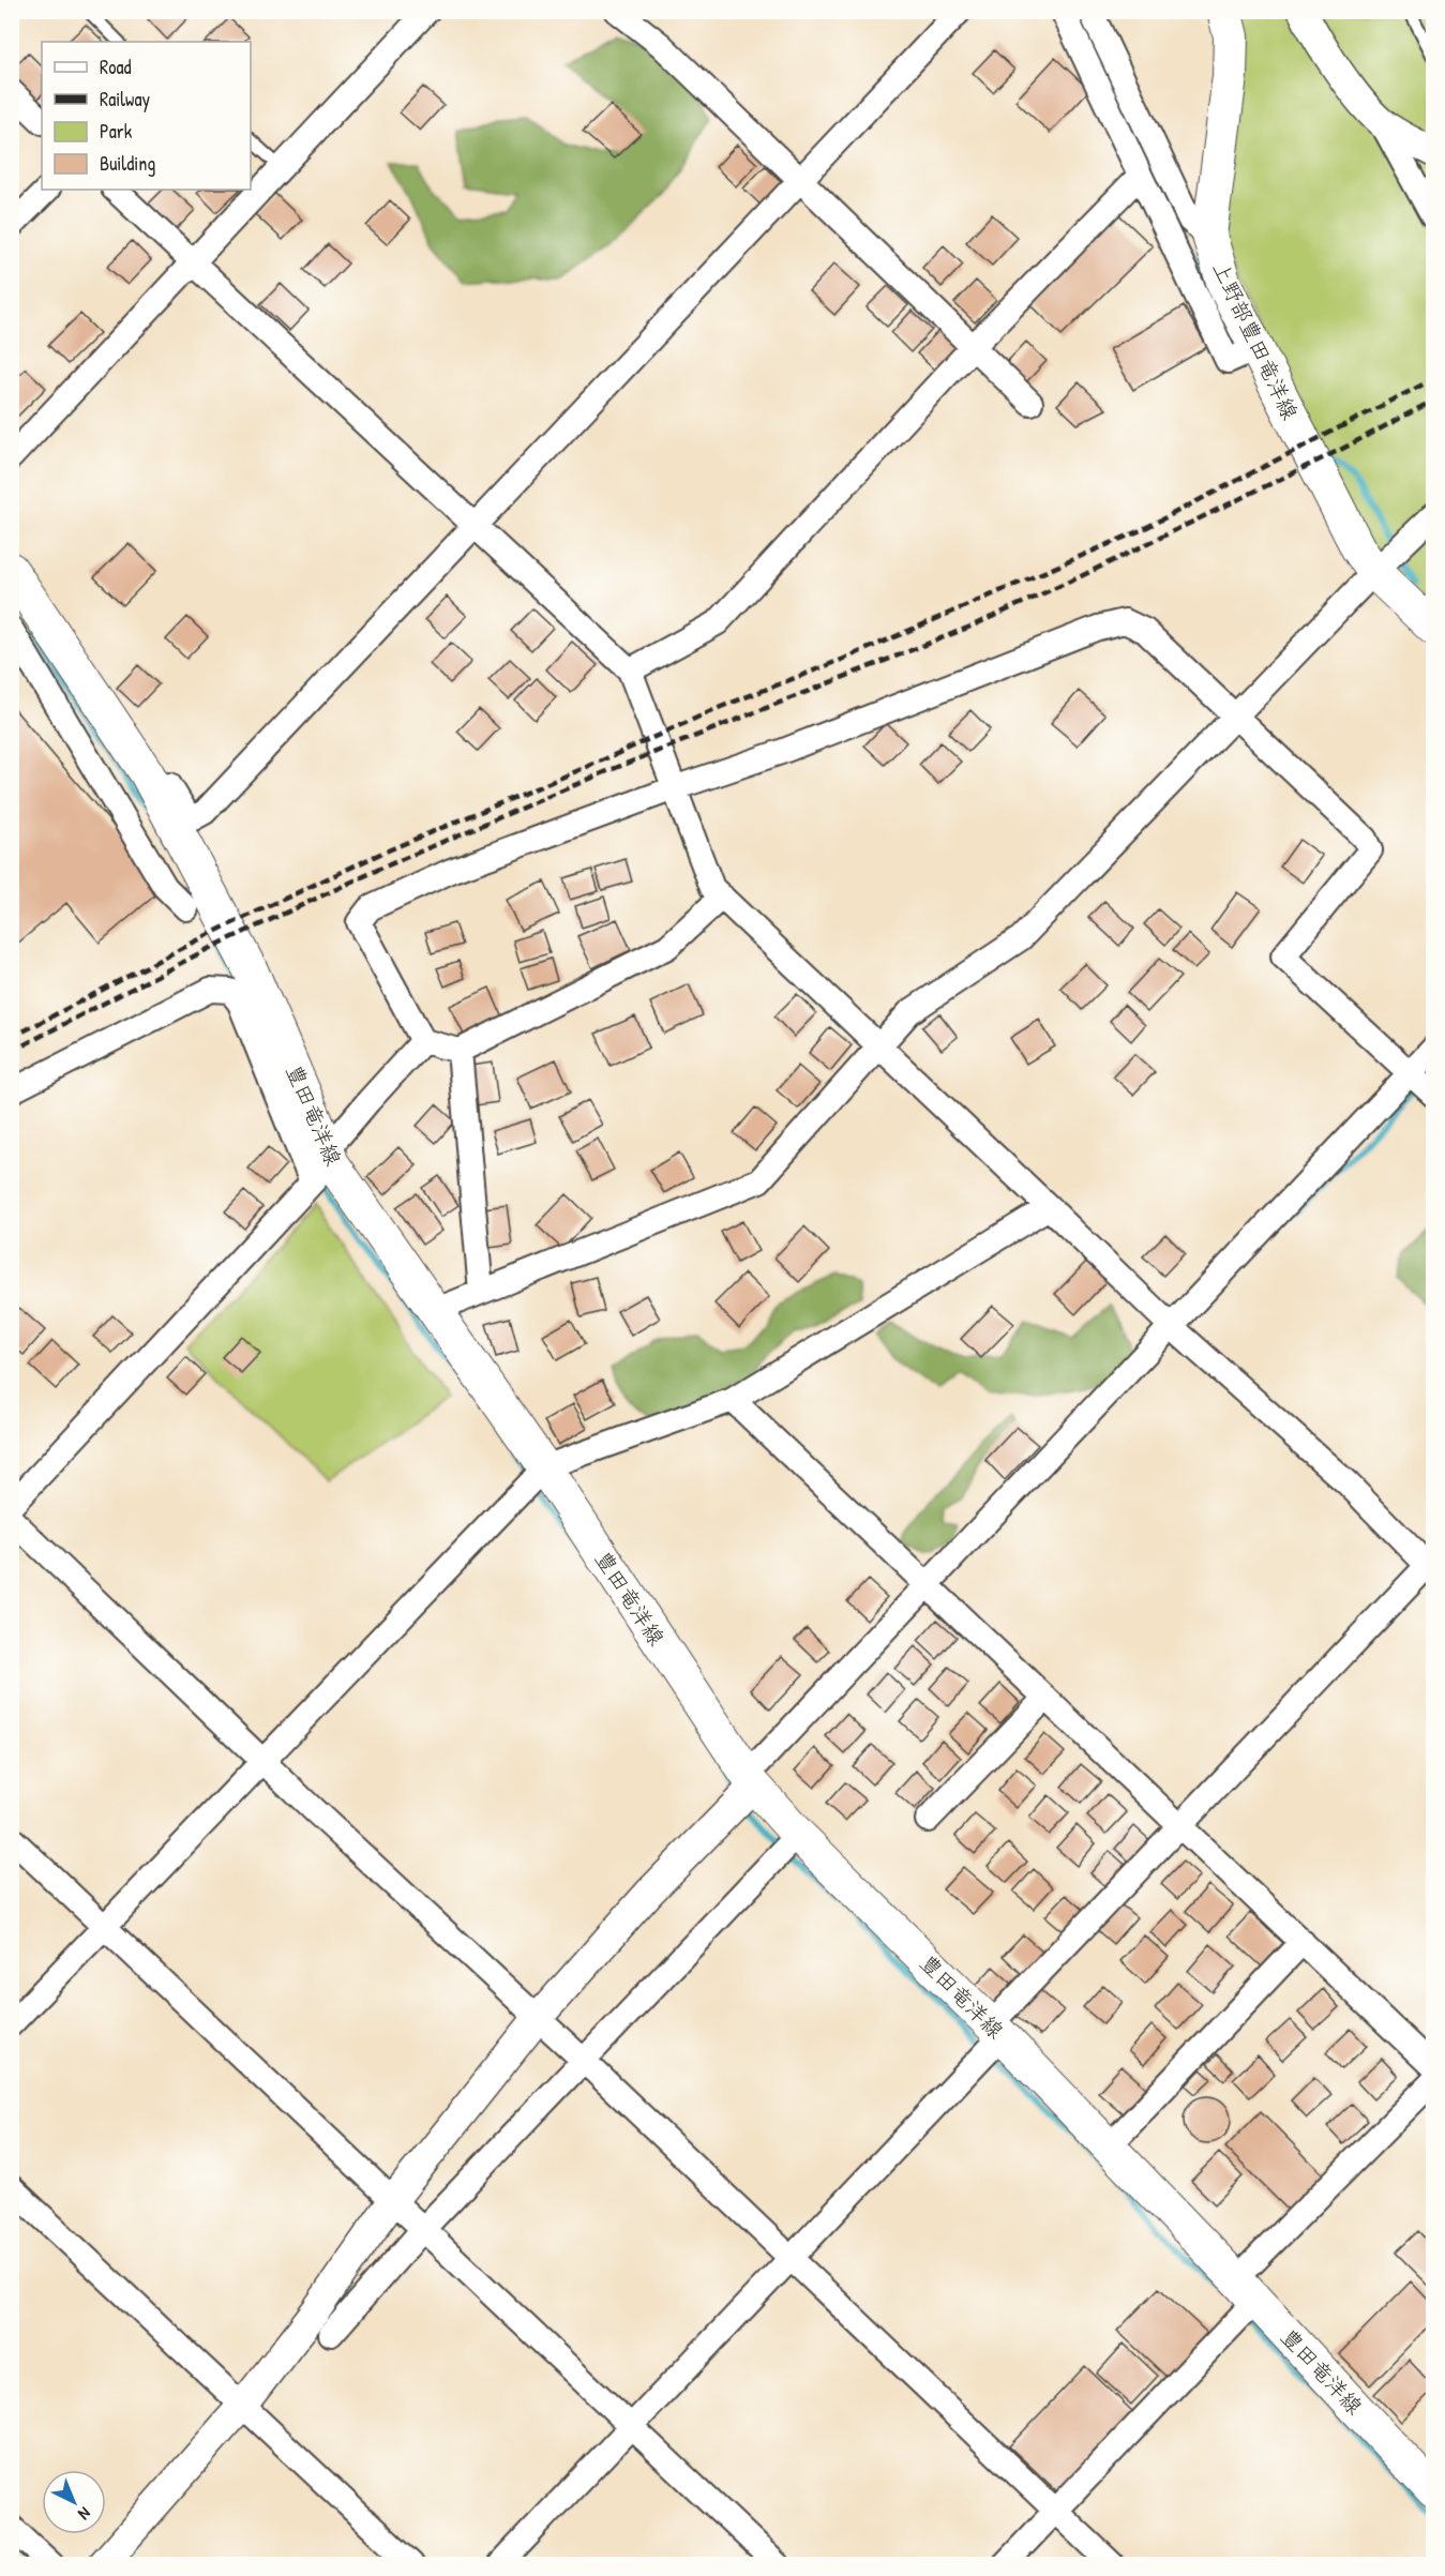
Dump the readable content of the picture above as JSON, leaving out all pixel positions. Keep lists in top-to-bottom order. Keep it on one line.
{"streets":{"main road":["上野部豊田竜洋線","豊田竜洋線"]},"legend":["Road","Railway","Park","Building"],"north":"bottom right"}
